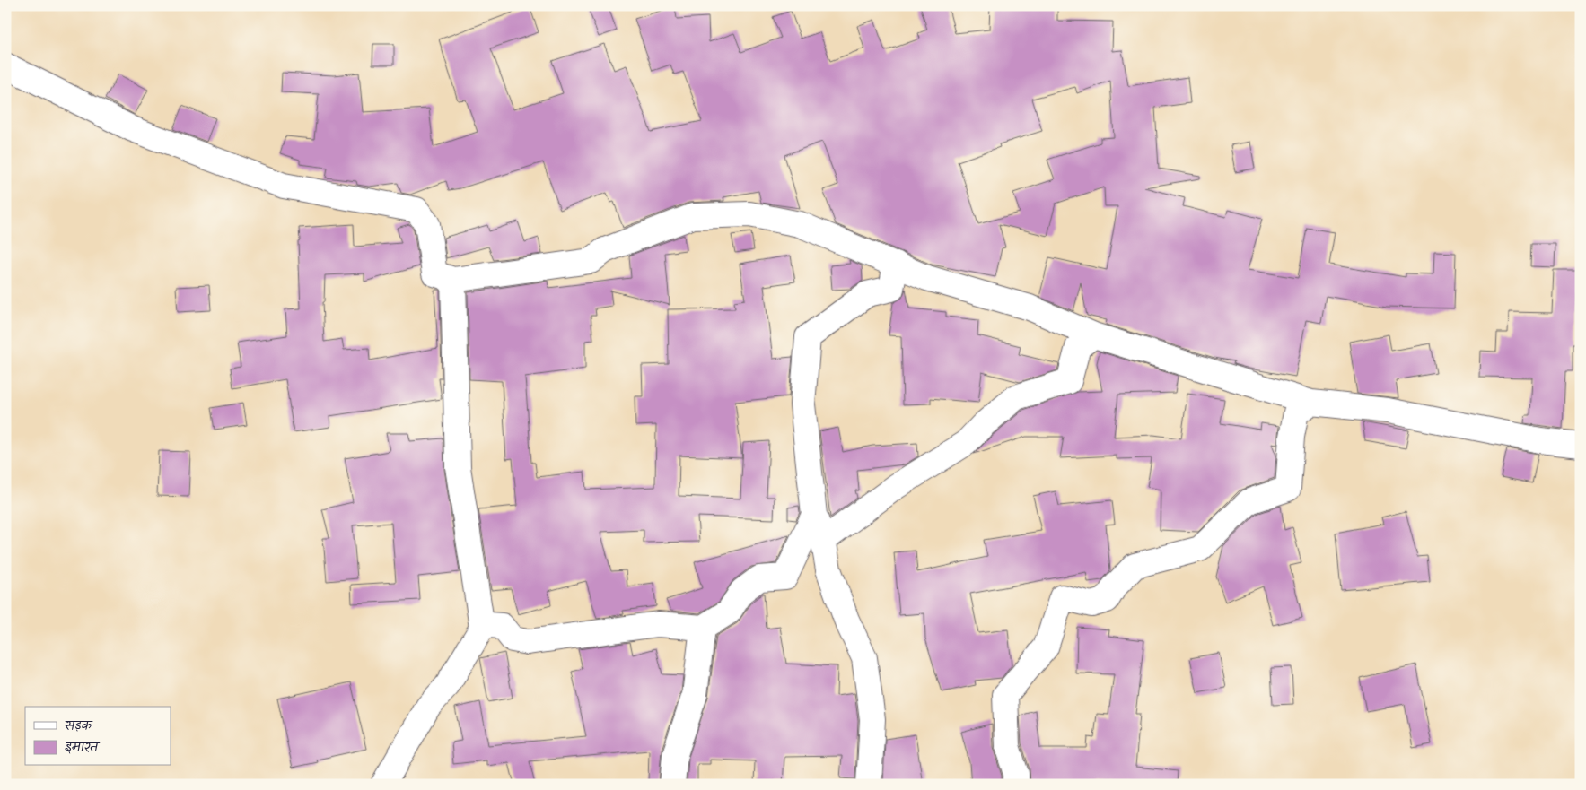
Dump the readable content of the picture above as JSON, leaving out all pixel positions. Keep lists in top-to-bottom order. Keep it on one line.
{"legend":["सड़क","इमारत"]}
